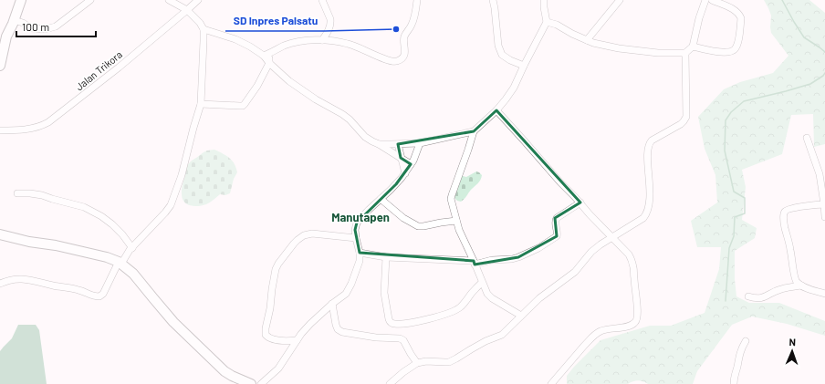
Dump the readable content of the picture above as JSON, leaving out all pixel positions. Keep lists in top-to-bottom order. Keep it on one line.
{"streets":{"street":["Jalan Trikora"]},"districts":["Manutapen"],"places":["SD Inpres Palsatu"],"scale_bar":"100 m","north":"top"}
